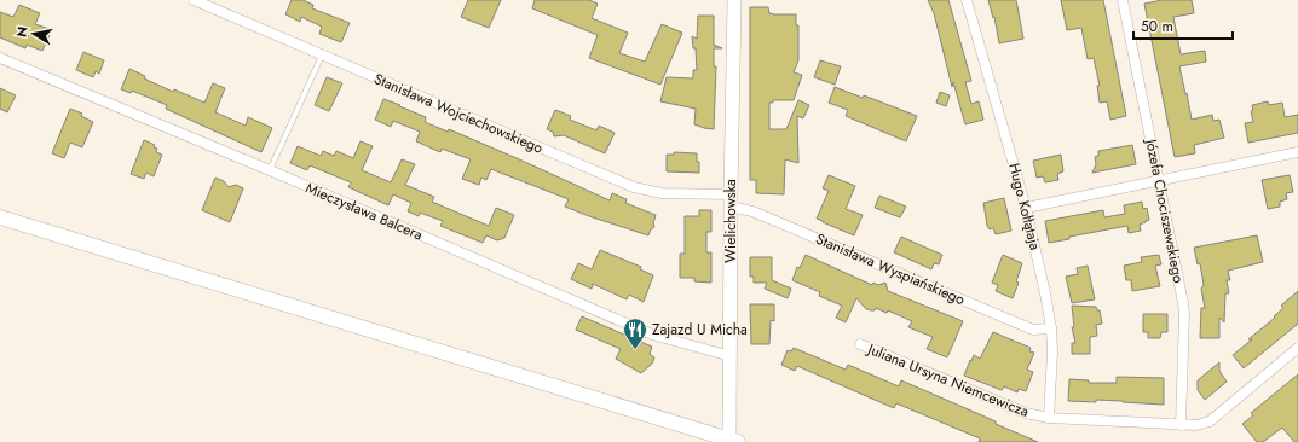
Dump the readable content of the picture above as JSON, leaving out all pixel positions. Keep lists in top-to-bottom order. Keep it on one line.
{"streets":{"street":["Stanisława Wojciechowskiego","Hugo Kołłątaja","Mieczysława Balcera","Józefa Chociszewskiego","Wielichowska","Stanisława Wyspiańskiego","Juliana Ursyna Niemcewicza"]},"crossings":[["Stanisława Wojciechowskiego","Wielichowska"],["Stanisława Wojciechowskiego","Stanisława Wyspiańskiego"],["Hugo Kołłątaja","Stanisława Wyspiańskiego"],["Hugo Kołłątaja","Juliana Ursyna Niemcewicza"],["Mieczysława Balcera","Wielichowska"],["Józefa Chociszewskiego","Juliana Ursyna Niemcewicza"],["Wielichowska","Stanisława Wyspiańskiego"]],"places":{"restaurant":["Zajazd U Micha"]},"scale_bar":"50 m","north":"left"}
